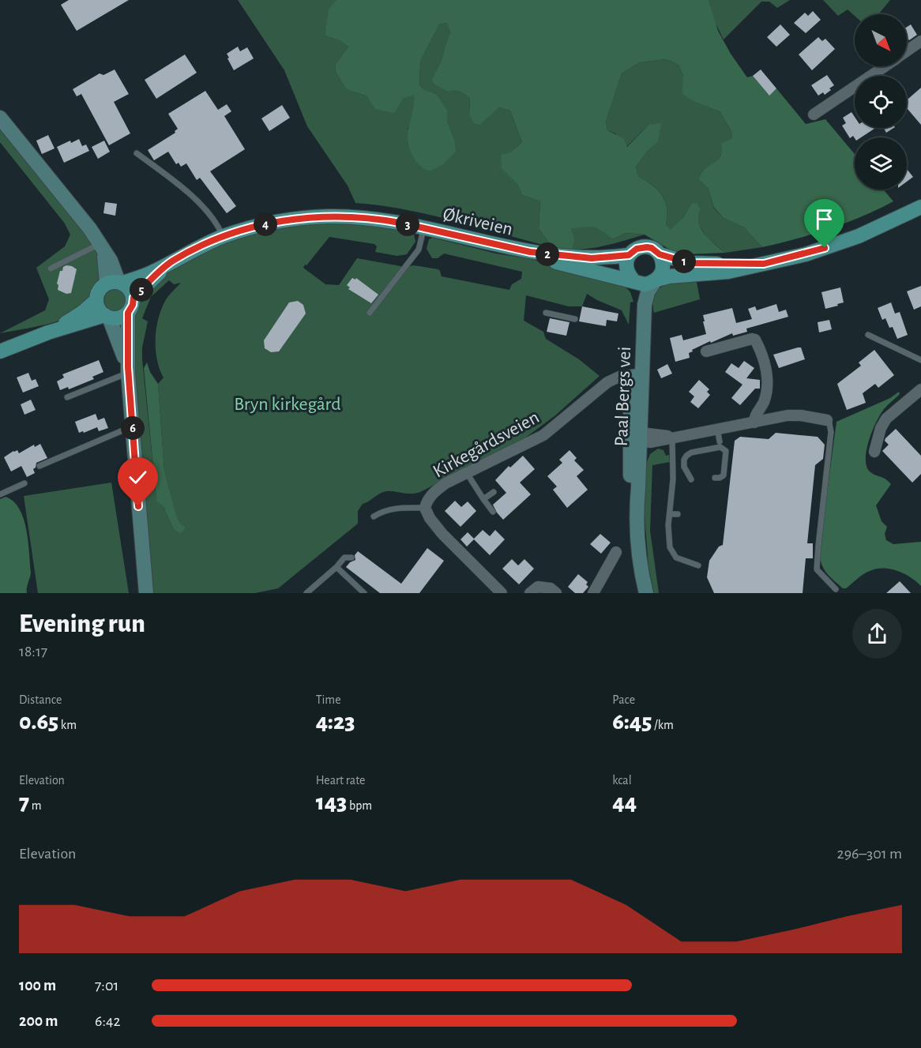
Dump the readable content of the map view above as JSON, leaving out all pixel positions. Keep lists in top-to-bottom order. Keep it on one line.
{"streets":{"main road":["Økriveien"],"street":["Paal Bergs vei","Kirkegårdsveien"]},"crossings":[["Økriveien","Paal Bergs vei"],["Paal Bergs vei","Kirkegårdsveien"]],"parks":["Bryn kirkegård"],"north":"bottom right","page":{"pins":["3","4","2","1","5","6"],"heading":["Evening run","18:17"],"stats":[["Distance","0.65 km"],["Time","4:23"],["Pace","6:45 /km"],["Elevation","7 m"],["Heart rate","143 bpm"],["kcal","44"]],"chart":["Elevation","296–301 m"],"list":[{"name":"100 m","note":"7:01"},{"name":"200 m","note":"6:42"}]}}
